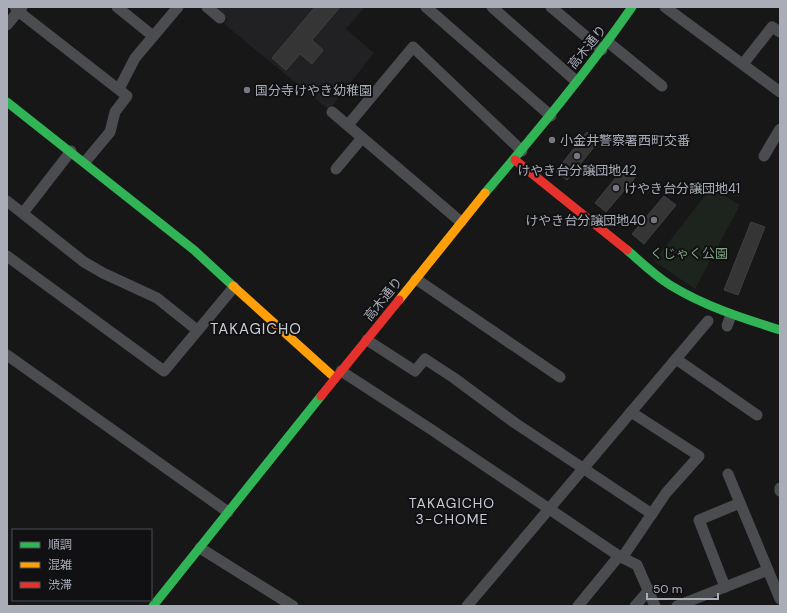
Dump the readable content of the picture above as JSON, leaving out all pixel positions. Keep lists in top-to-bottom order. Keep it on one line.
{"streets":{"street":["高木通り"]},"districts":["TAKAGICHO","TAKAGICHO 3-CHOME"],"parks":["くじゃく公園"],"places":["国分寺けやき幼稚園","小金井警察署西町交番","けやき台分譲団地42","けやき台分譲団地41","けやき台分譲団地40"],"legend":["順調","混雑","渋滞"],"scale_bar":"50 m"}
